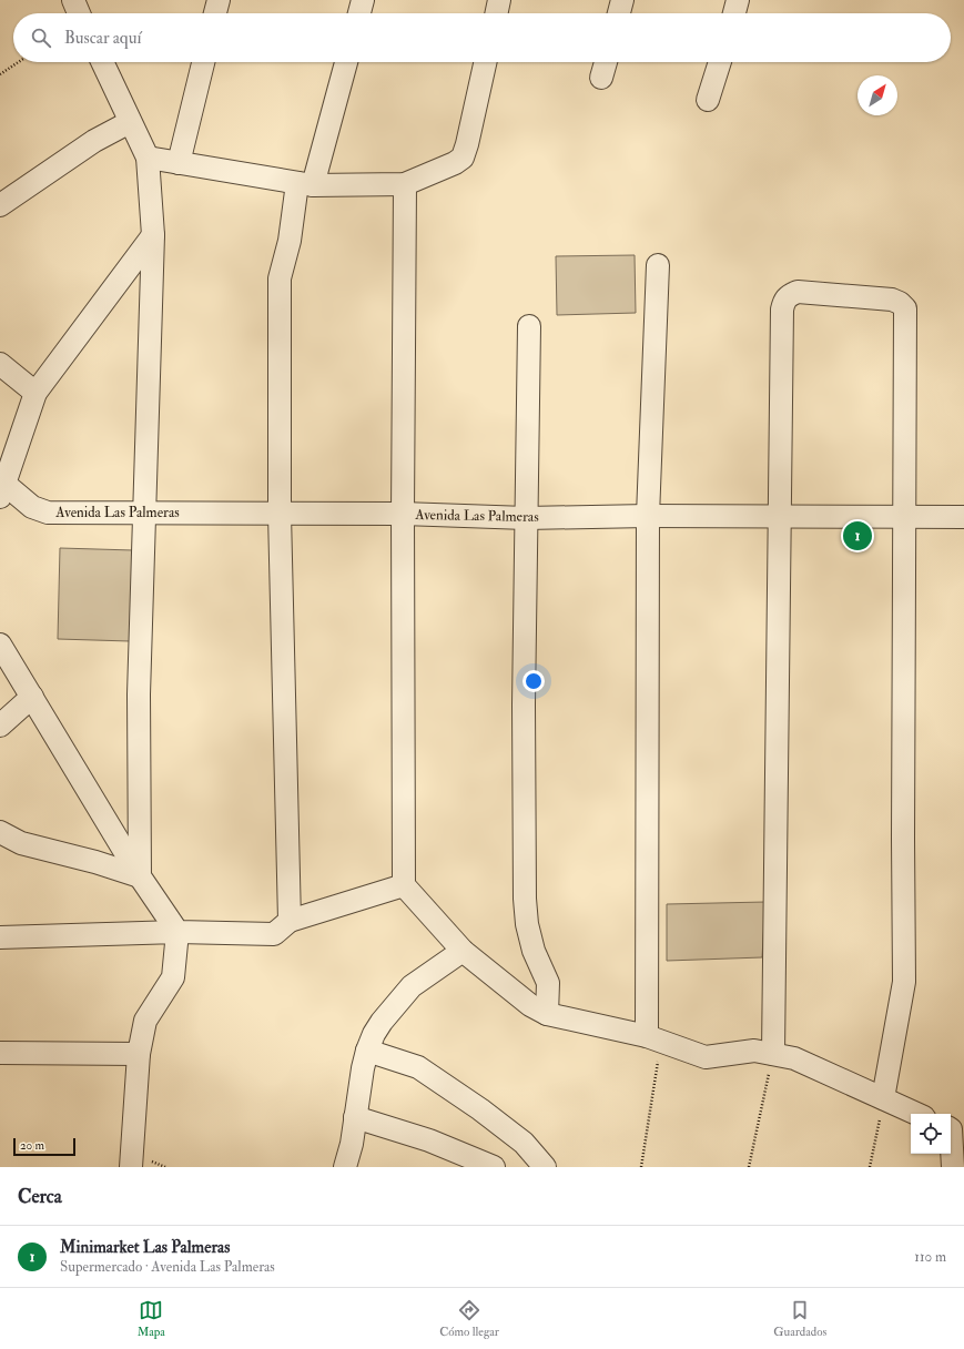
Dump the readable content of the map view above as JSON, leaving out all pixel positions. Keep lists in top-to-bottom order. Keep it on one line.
{"streets":{"street":["Avenida Las Palmeras"]},"scale_bar":"20 m","north":"top right","page":{"search":"Buscar aquí","pins":"1","scale":"20 m","heading":"Cerca","list":[{"mark":"1","name":"Minimarket Las Palmeras","note":"Supermercado · Avenida Las Palmeras","value":"110 m"}],"nav":["Mapa","Cómo llegar","Guardados"]}}
